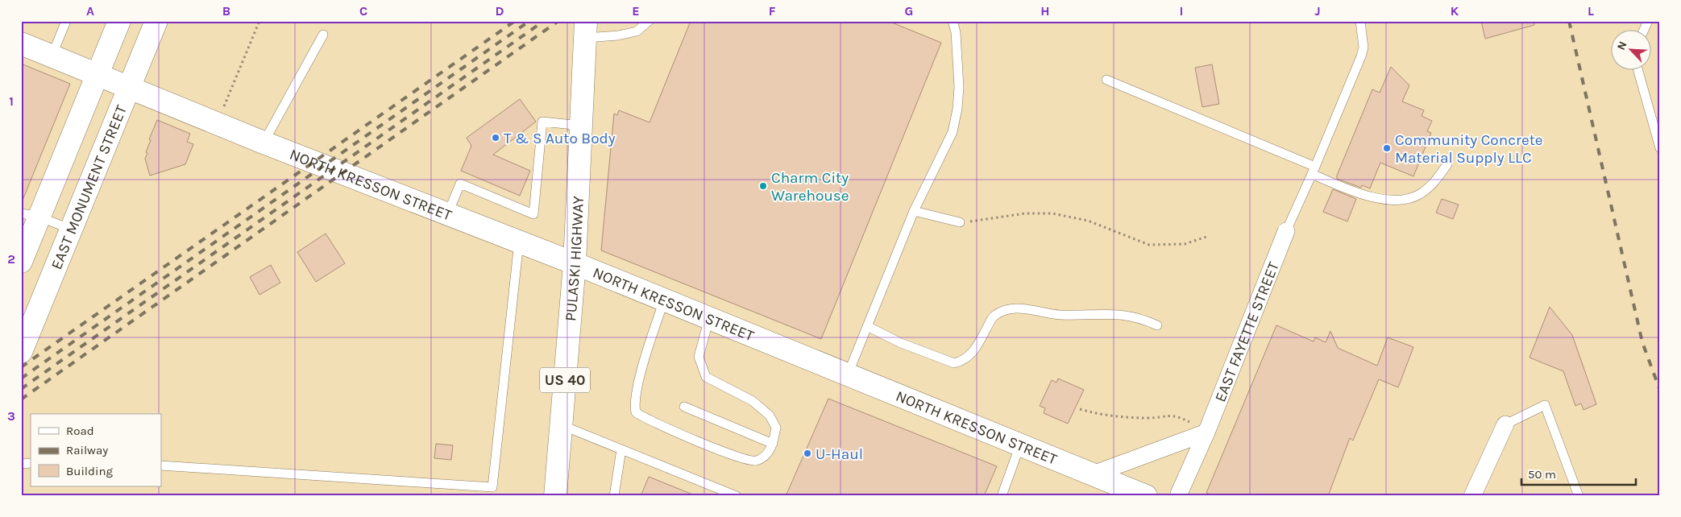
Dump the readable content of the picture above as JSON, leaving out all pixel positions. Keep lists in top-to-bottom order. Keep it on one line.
{"streets":{"street":["NORTH KRESSON STREET","EAST MONUMENT STREET","PULASKI HIGHWAY","EAST FAYETTE STREET","US 40"]},"crossings":[["NORTH KRESSON STREET","EAST MONUMENT STREET"],["NORTH KRESSON STREET","PULASKI HIGHWAY"]],"places":["T & S Auto Body","Community Concrete Material Supply LLC","Charm City Warehouse","U-Haul"],"legend":["Road","Railway","Building"],"scale_bar":"50 m","north":"top left","grid":{"columns":["A","B","C","D","E","F","G","H","I","J","K","L"],"rows":["1","2","3"]}}
